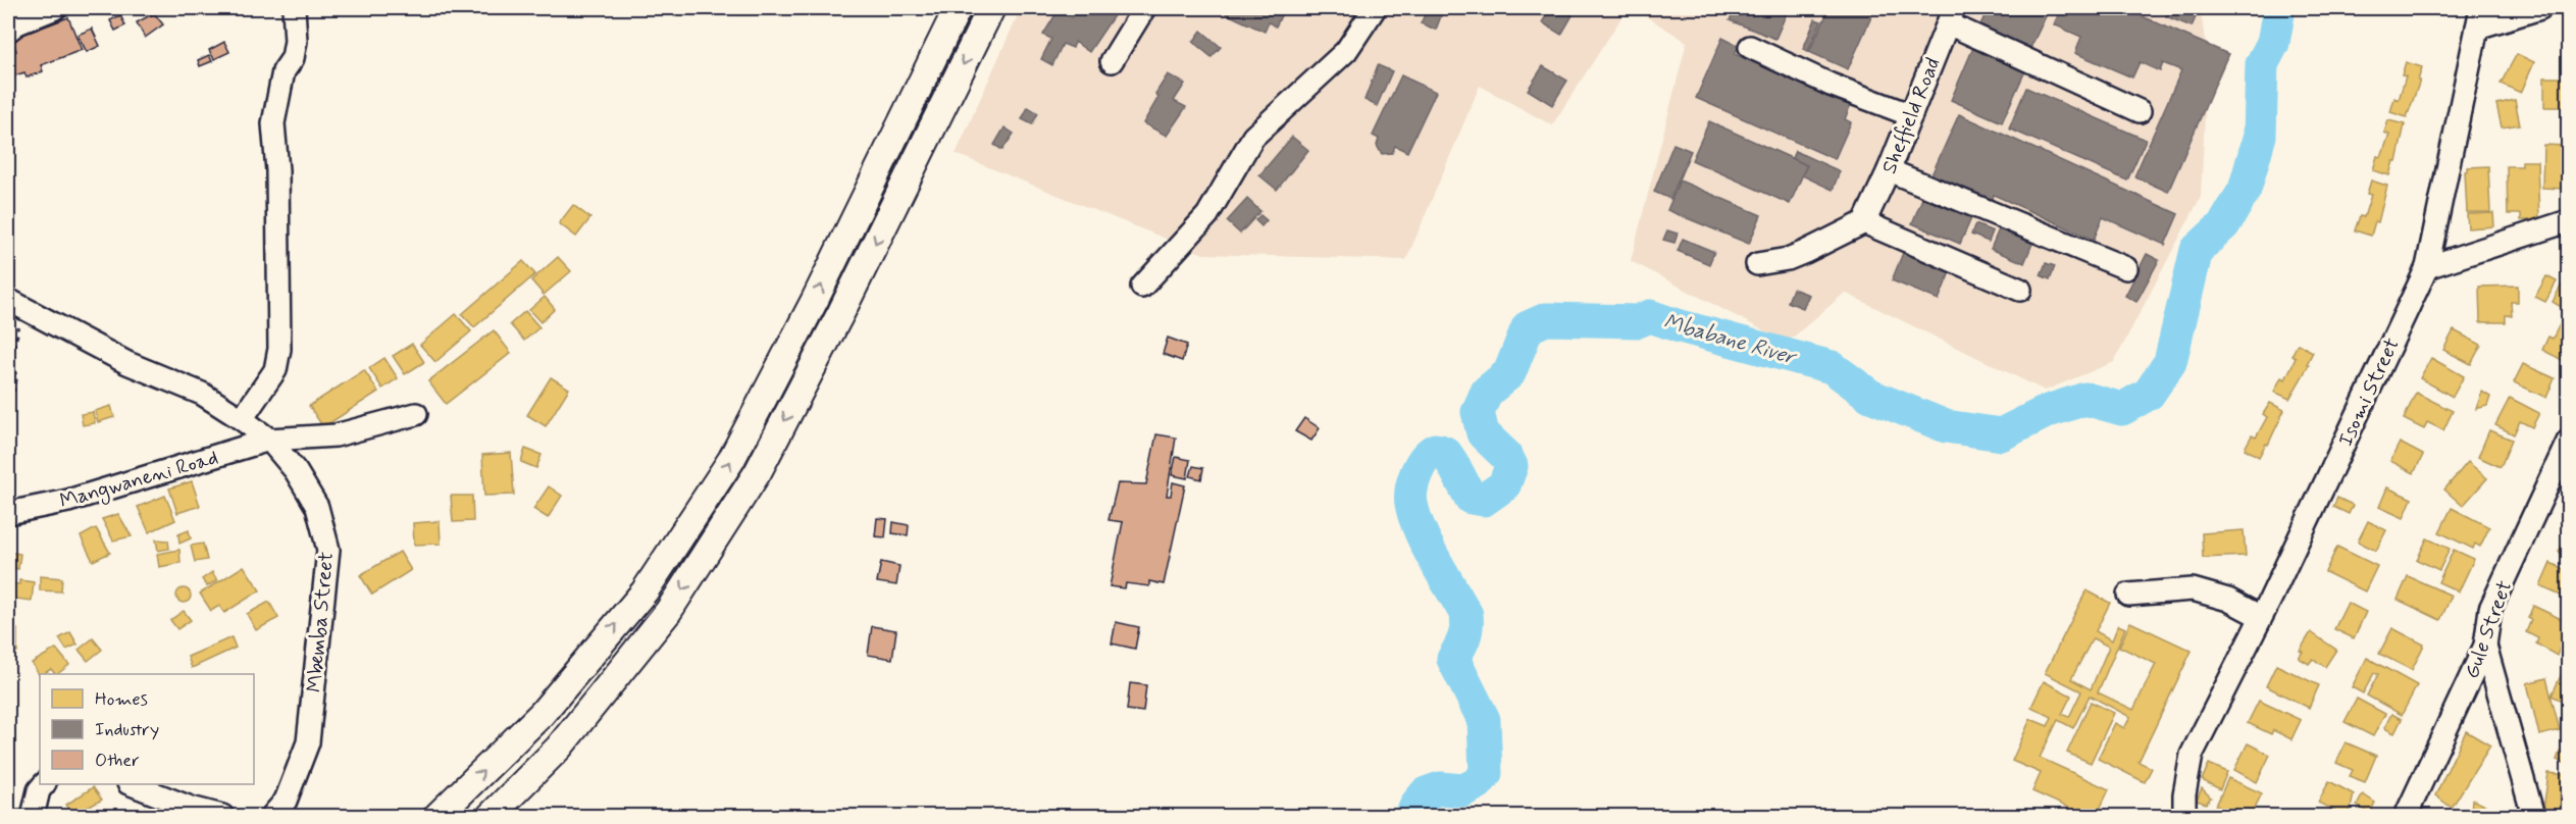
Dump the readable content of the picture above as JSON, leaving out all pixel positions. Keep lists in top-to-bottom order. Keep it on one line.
{"streets":{"street":["Sheffield Road","Isomi Street","Mangwaneni Road","Mbemba Street","Gule Street"]},"crossings":[["Mangwaneni Road","Mbemba Street"]],"water":["Mbabane River"],"legend":["Homes","Industry","Other"]}
